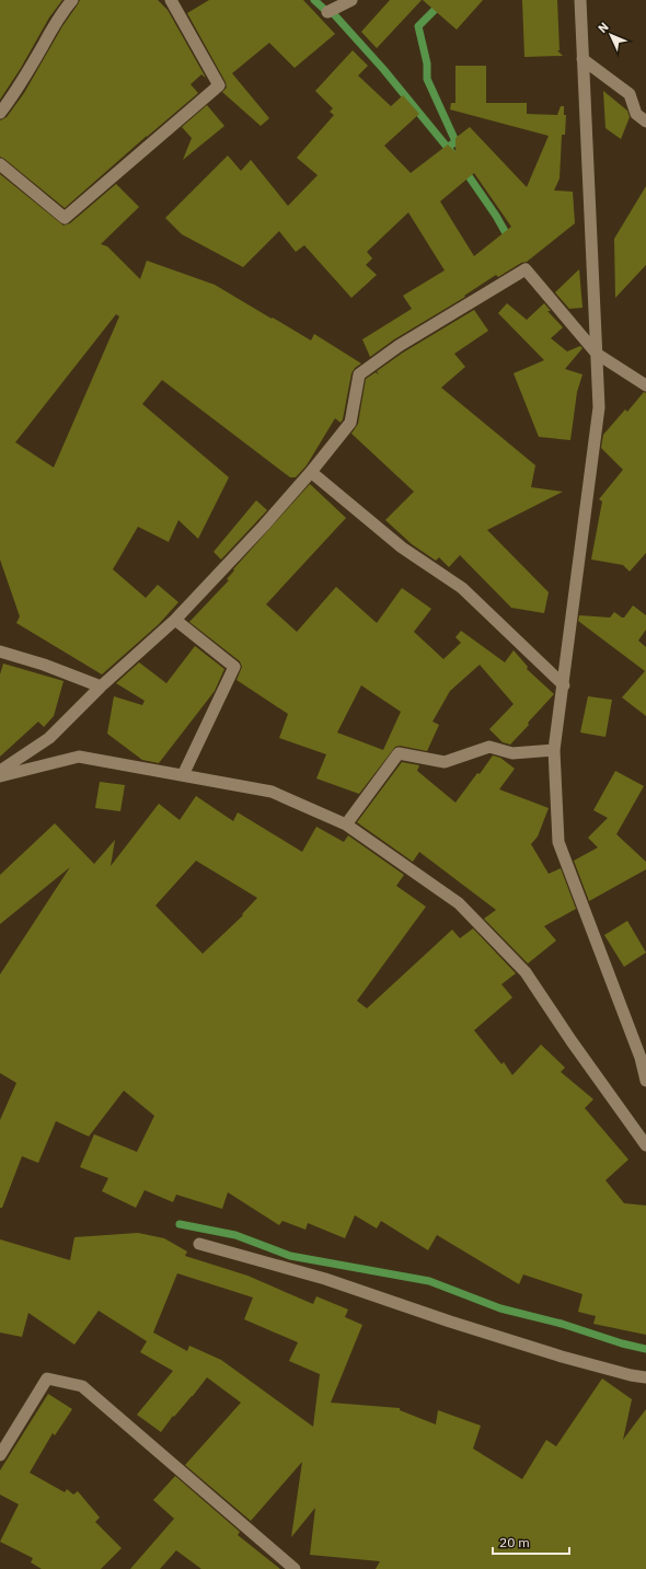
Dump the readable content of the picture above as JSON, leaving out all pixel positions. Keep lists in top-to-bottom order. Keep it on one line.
{"scale_bar":"20 m","north":"top left"}
